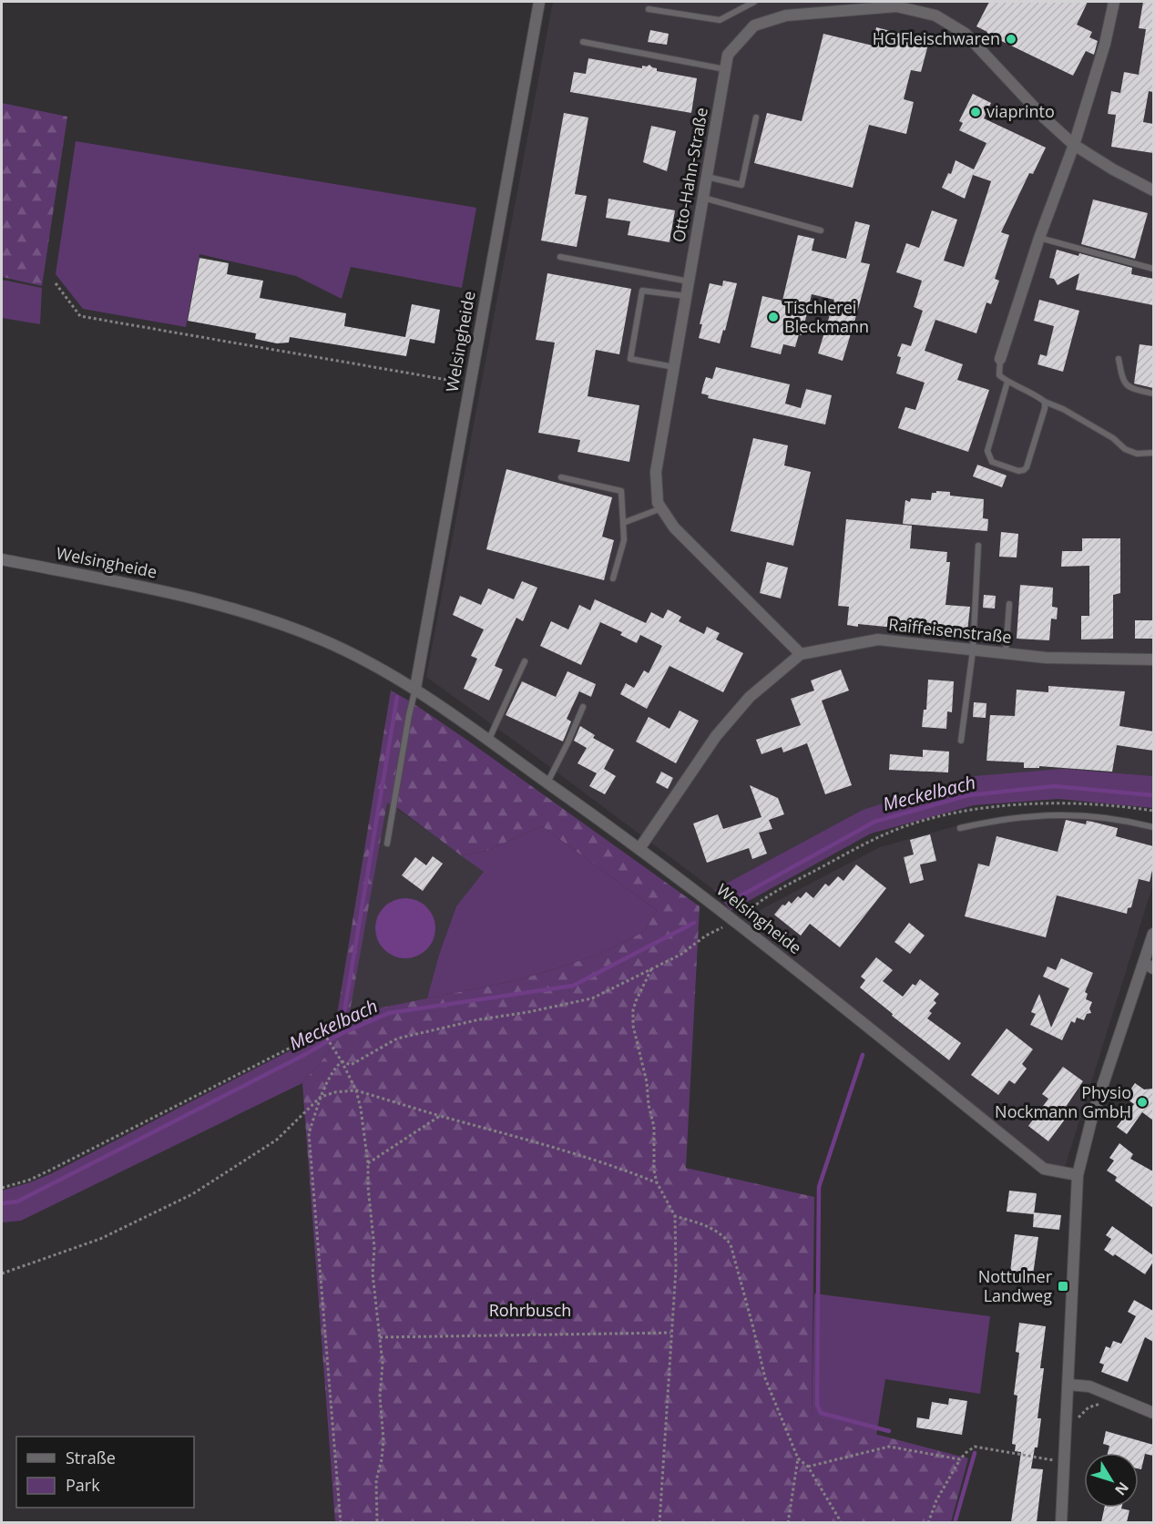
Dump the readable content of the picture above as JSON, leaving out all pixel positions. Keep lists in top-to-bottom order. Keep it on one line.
{"streets":{"street":["Otto-Hahn-Straße","Welsingheide","Raiffeisenstraße"]},"crossings":[["Otto-Hahn-Straße","Raiffeisenstraße"],["Welsingheide","Raiffeisenstraße"]],"water":["Meckelbach"],"parks":["Rohrbusch"],"places":{"other":["HG Fleischwaren","viaprinto","Tischlerei Bleckmann","Physio Nockmann GmbH"],"transit":["Nottulner Landweg"]},"legend":["Straße","Park"],"north":"bottom right"}
